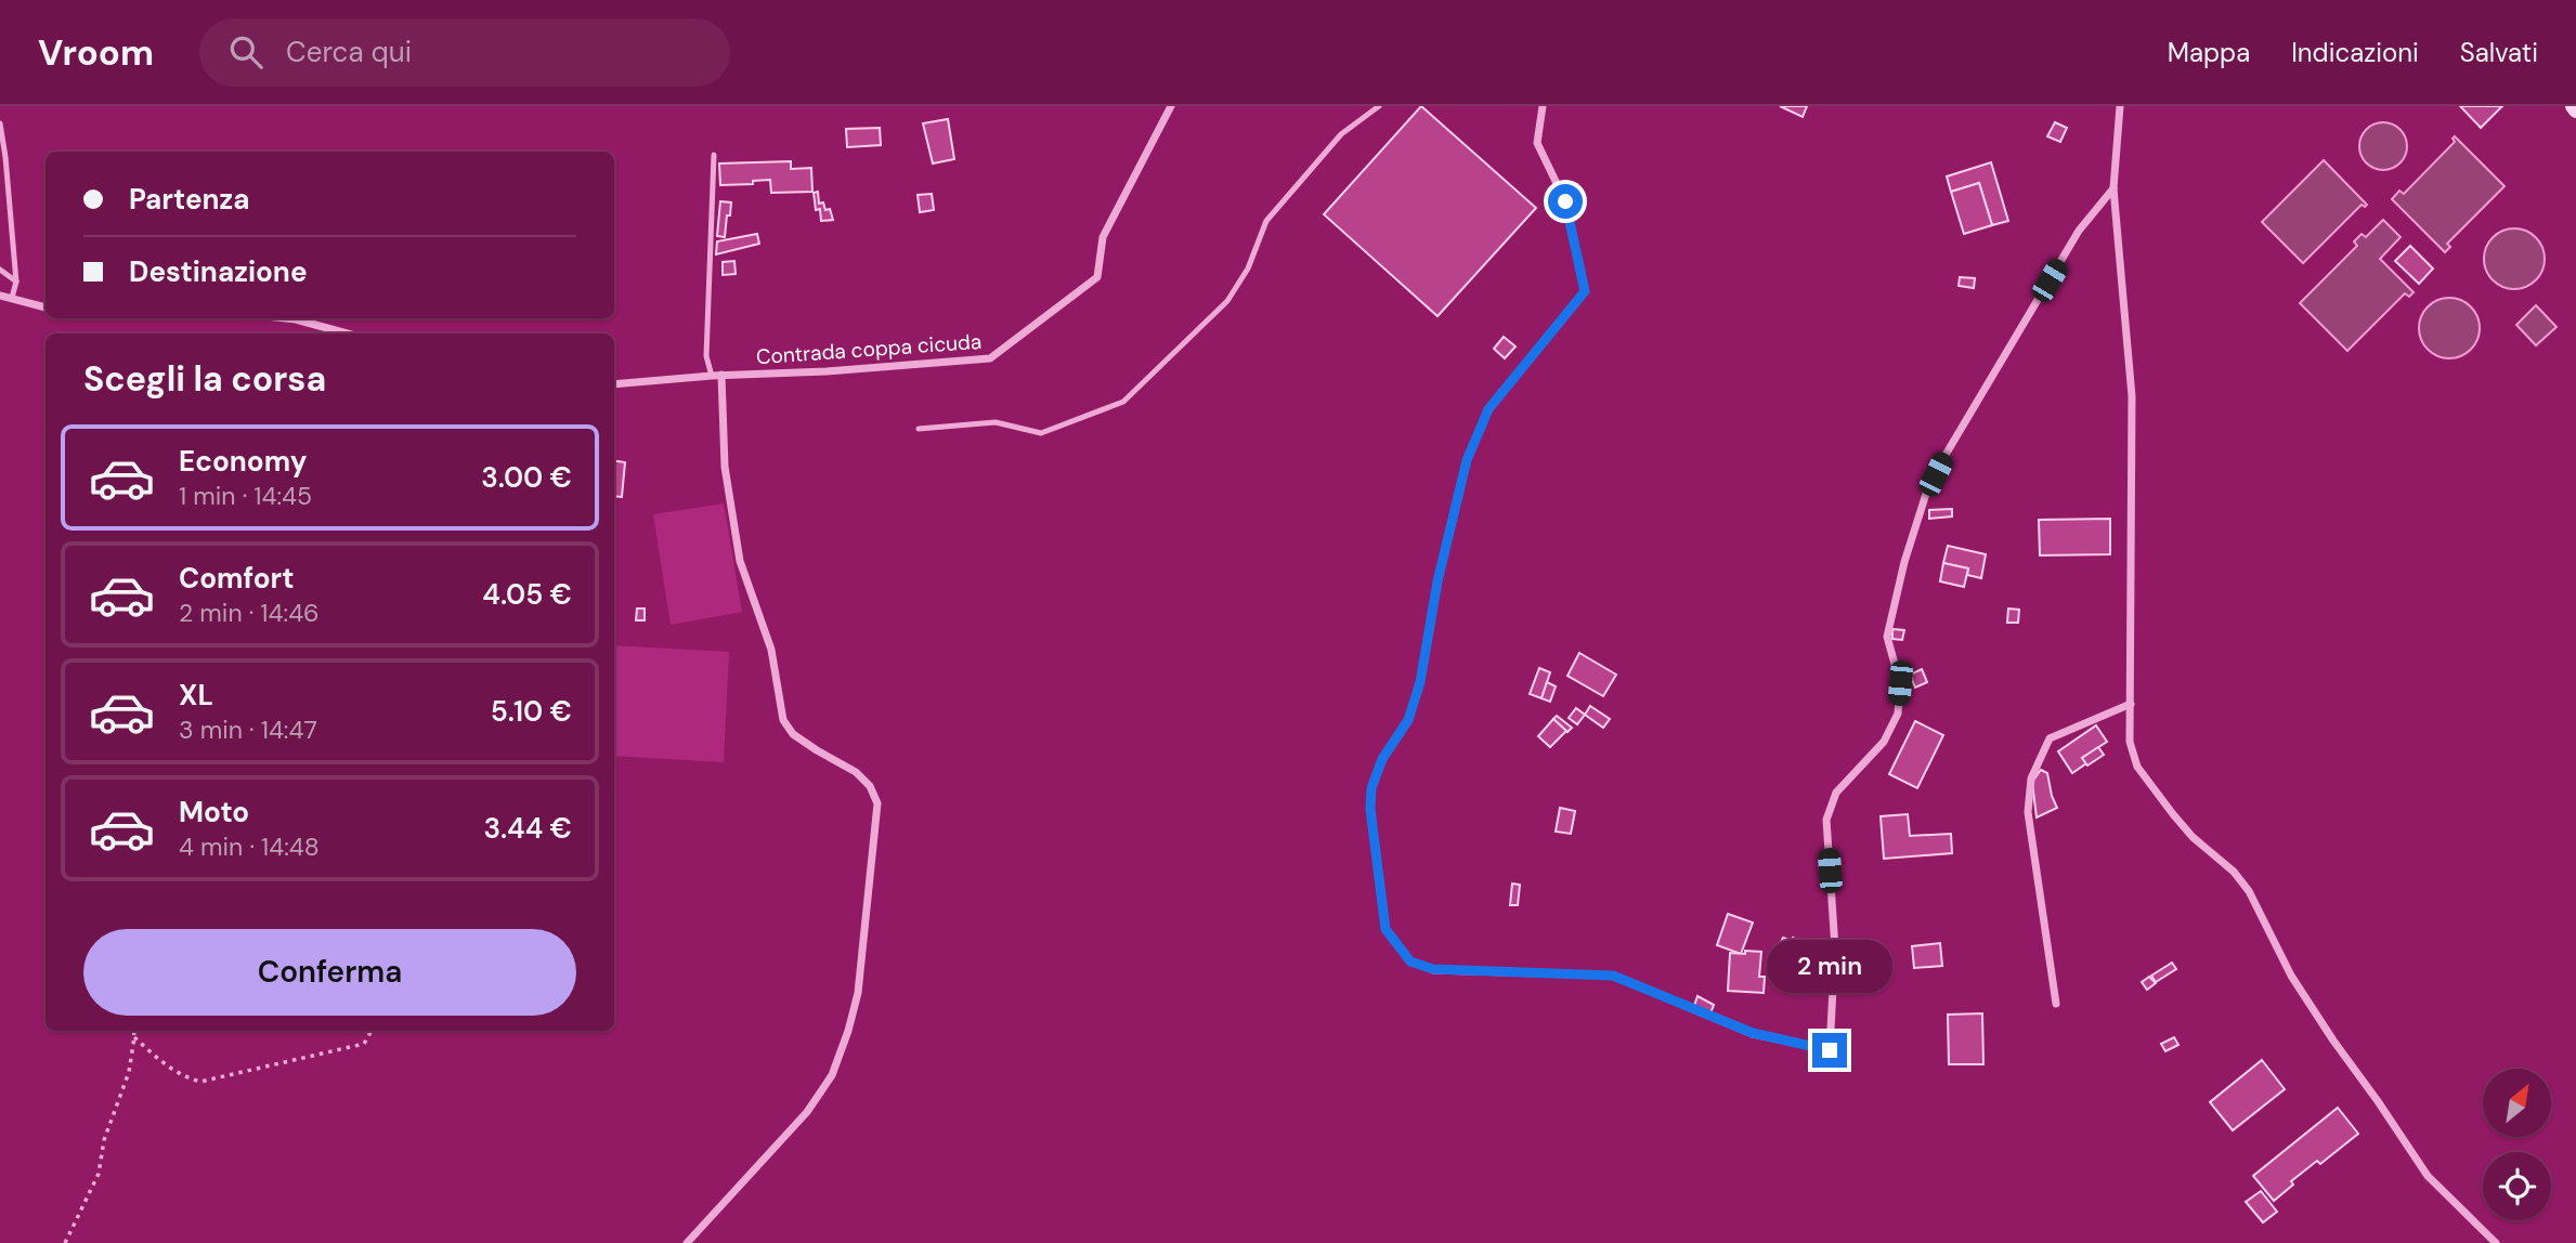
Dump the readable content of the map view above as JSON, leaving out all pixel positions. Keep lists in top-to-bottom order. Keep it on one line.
{"streets":{"street":["Contrada coppa cicuda"]},"north":"top right","page":{"header":"Vroom","search":"Cerca qui","nav":["Mappa","Indicazioni","Salvati"],"banner":["Partenza","Destinazione"],"heading":"Scegli la corsa","list":[{"name":"Economy","note":"1 min · 14:45","value":"3.00 €"},{"name":"Comfort","note":"2 min · 14:46","value":"4.05 €"},{"name":"XL","note":"3 min · 14:47","value":"5.10 €"},{"name":"Moto","note":"4 min · 14:48","value":"3.44 €"}],"buttons":"Conferma","bubble":"2 min"}}
